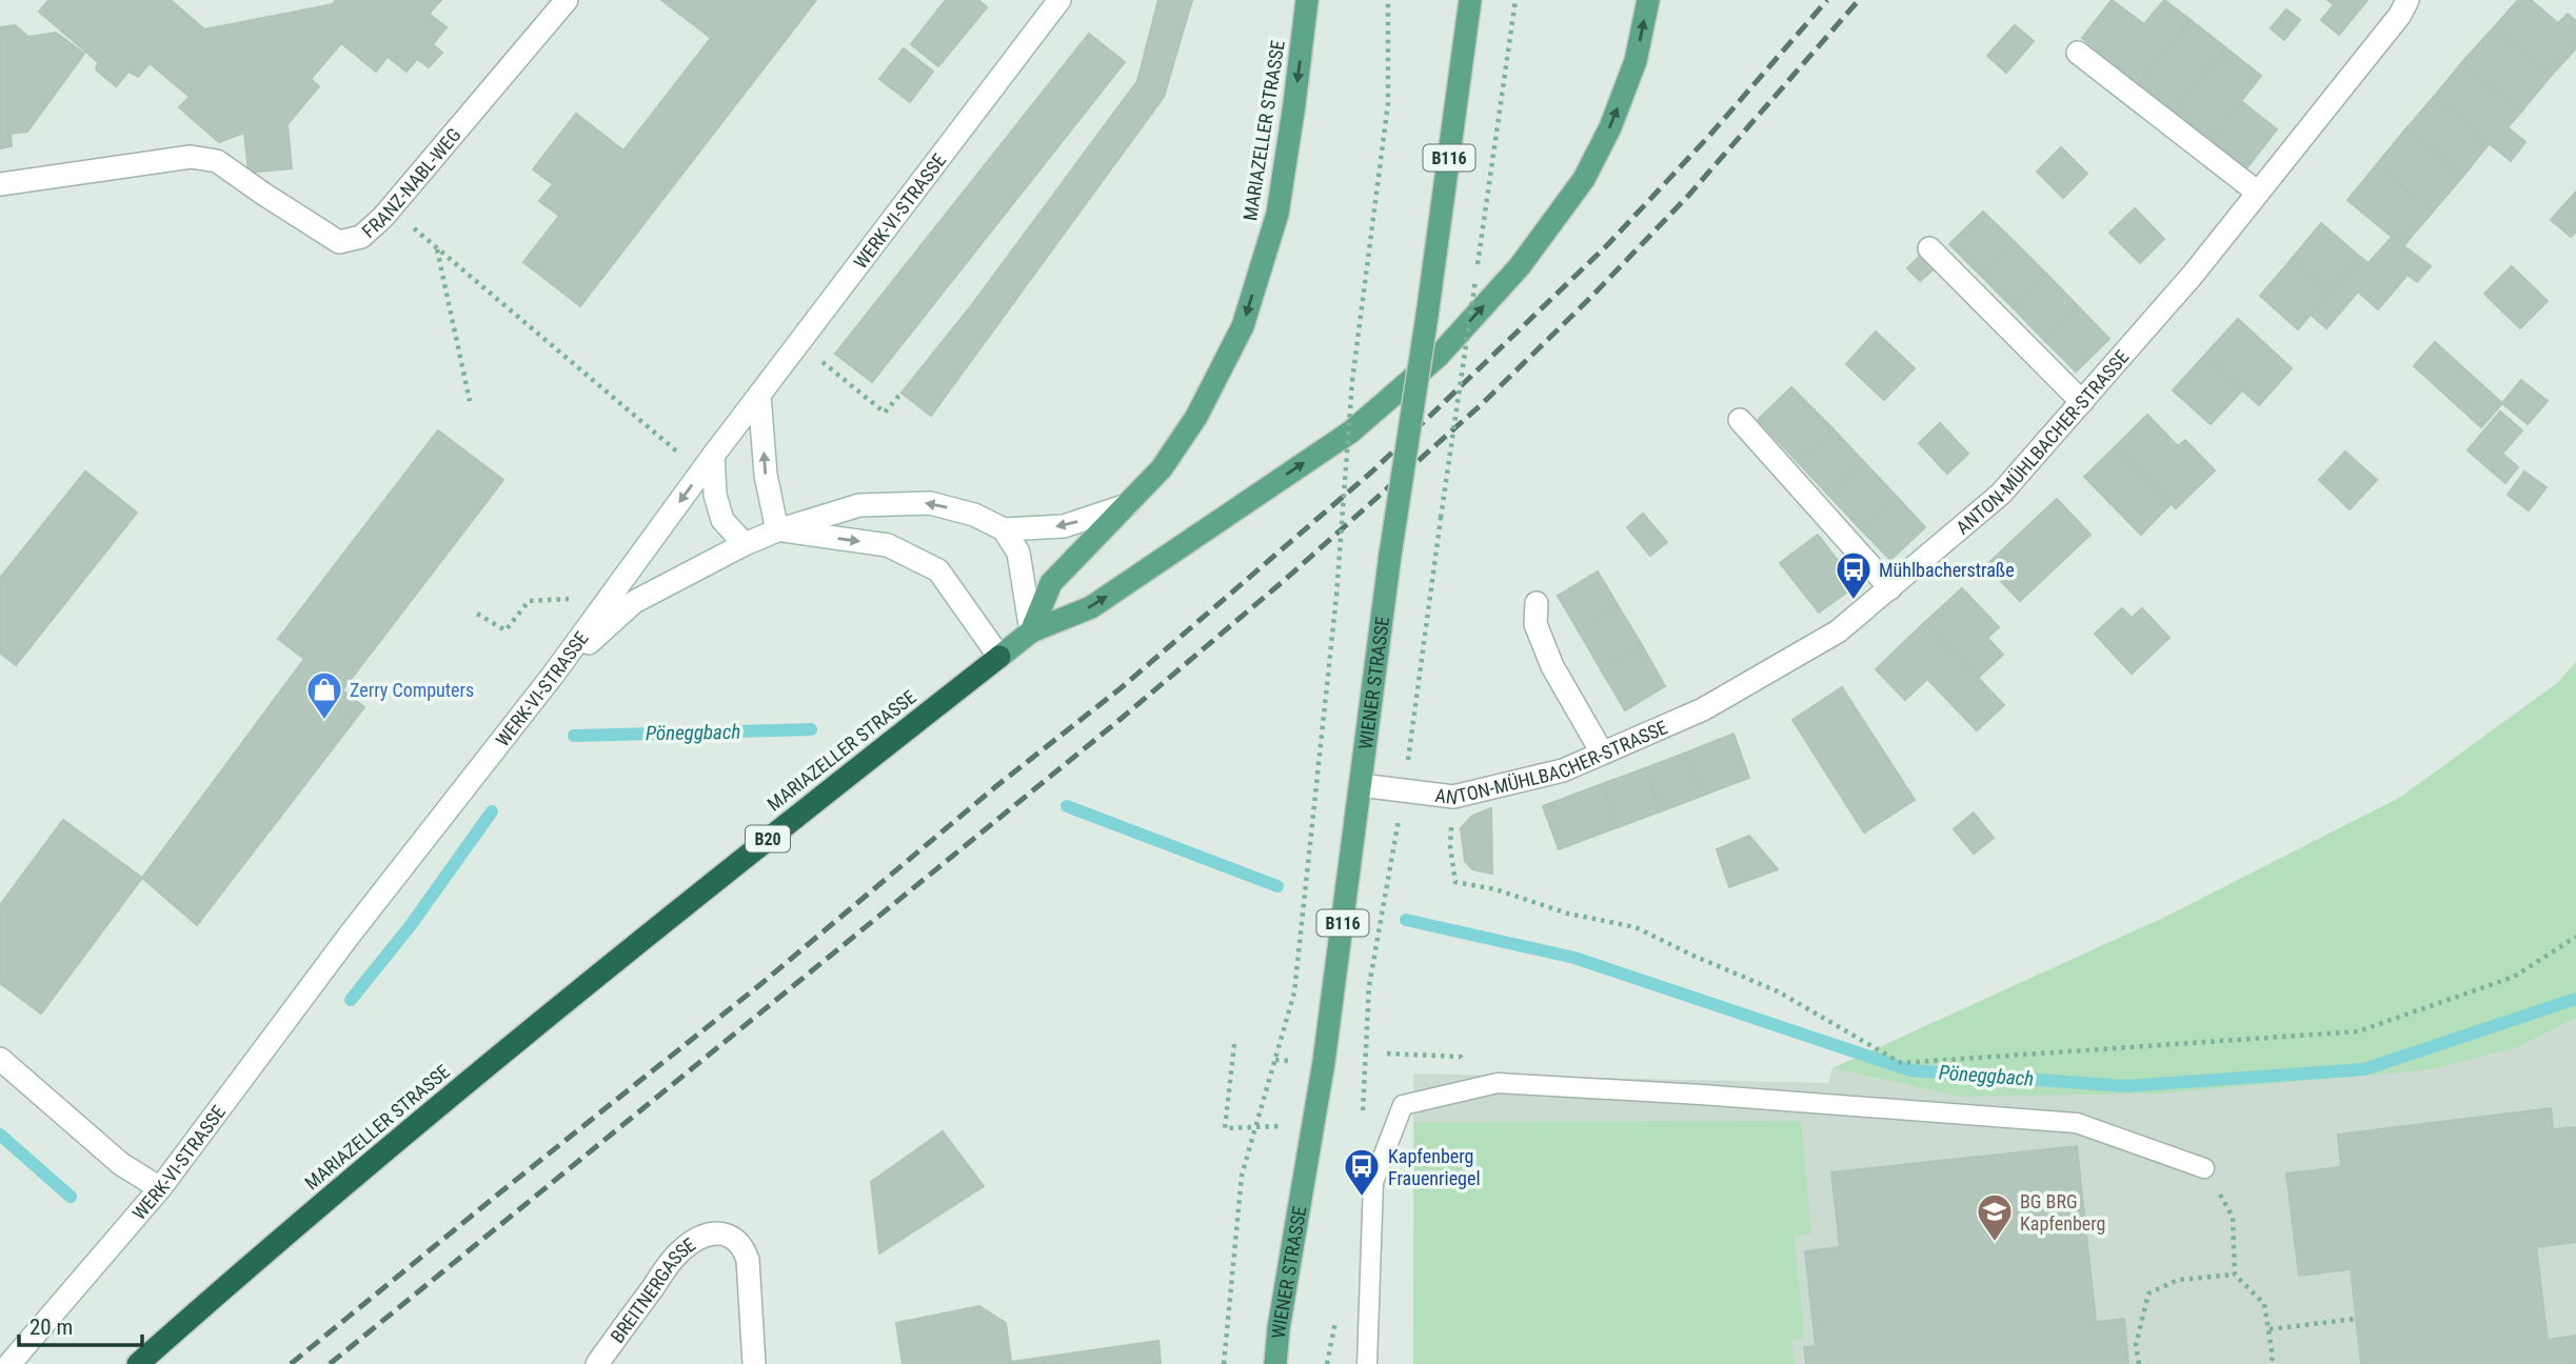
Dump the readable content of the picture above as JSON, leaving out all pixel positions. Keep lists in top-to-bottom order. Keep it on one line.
{"streets":{"highway":["MARIAZELLER STRASSE","B20"],"main road":["B116","WIENER STRASSE"],"street":["FRANZ-NABL-WEG","WERK-VI-STRASSE","ANTON-MÜHLBACHER-STRASSE","BREITNERGASSE"]},"crossings":[["ANTON-MÜHLBACHER-STRASSE","WIENER STRASSE"]],"water":["Pöneggbach"],"places":{"bus stop":["Mühlbacherstraße","Kapfenberg Frauenriegel"],"shop":["Zerry Computers"],"school or university":["BG BRG Kapfenberg"]},"scale_bar":"20 m"}
